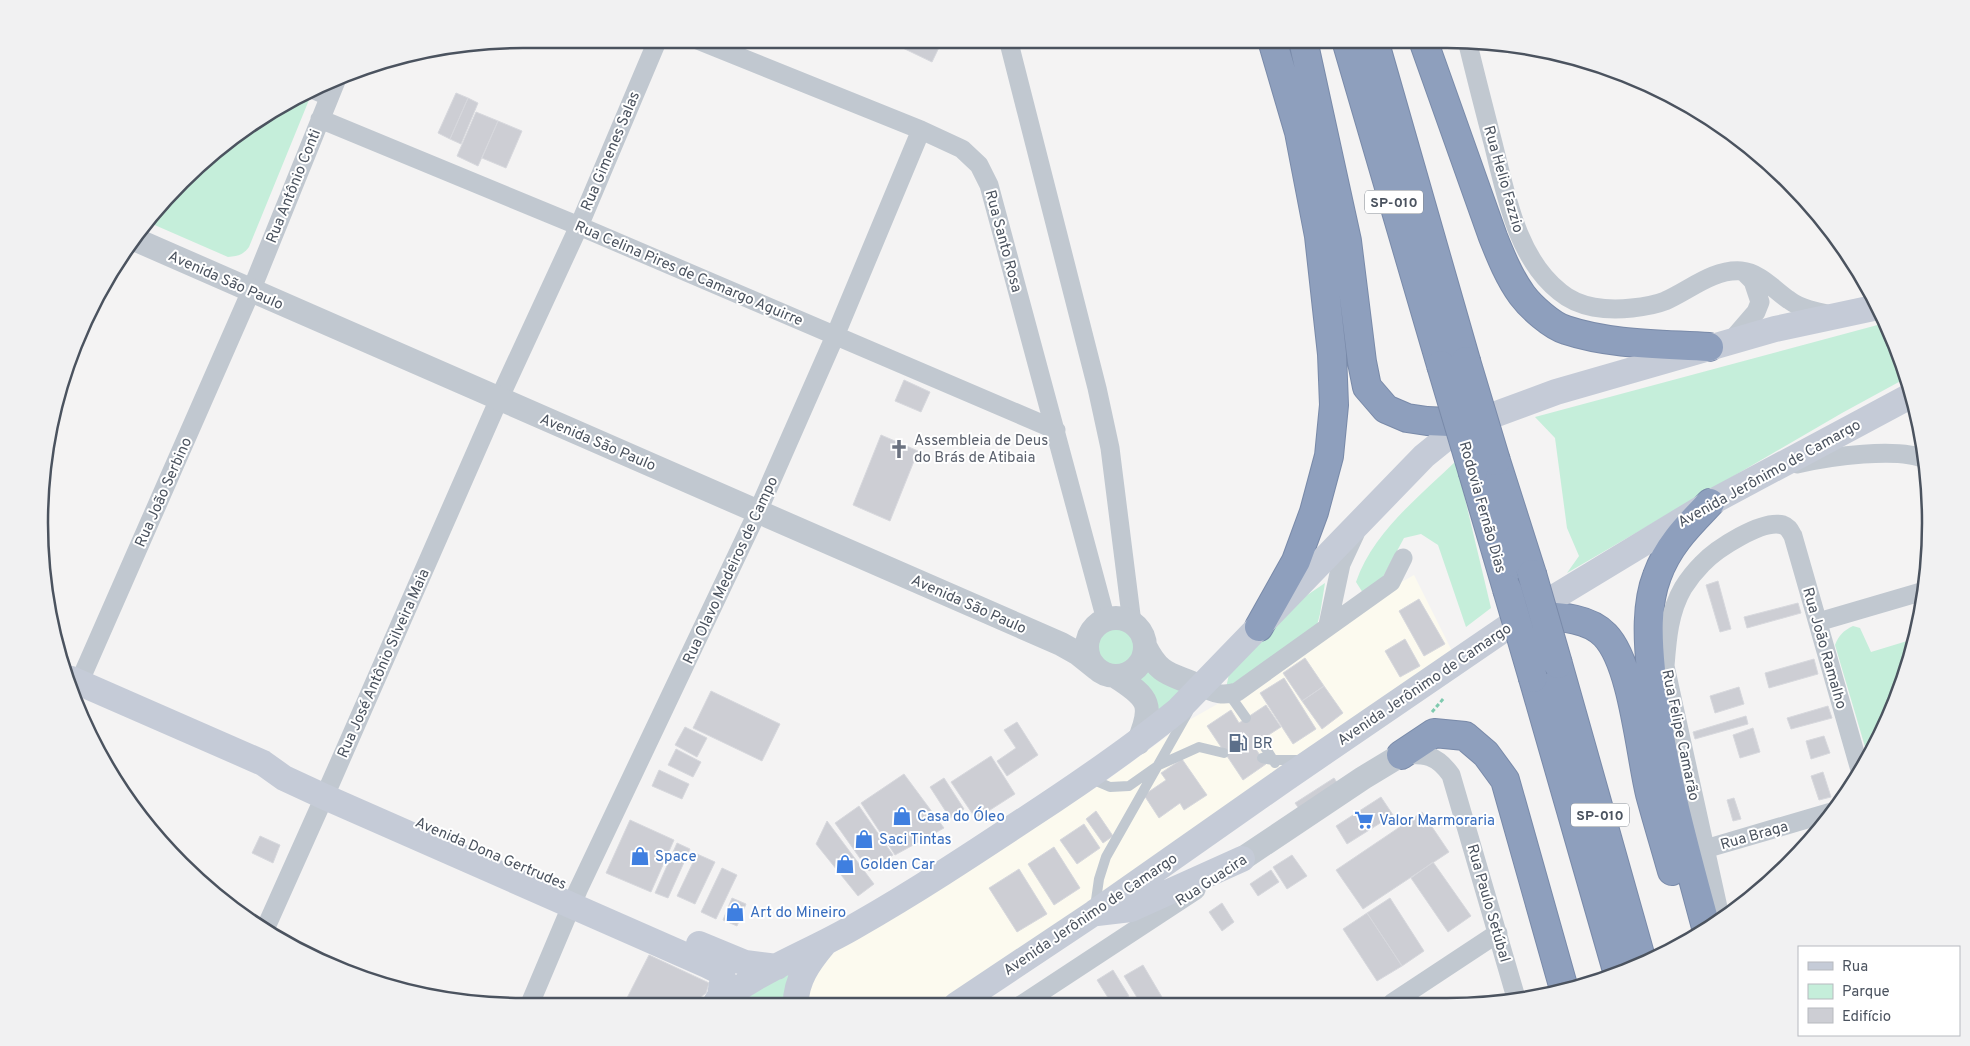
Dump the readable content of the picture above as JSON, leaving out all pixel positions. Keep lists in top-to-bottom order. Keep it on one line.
{"streets":{"highway":["SP-010","Rodovia Fernão Dias"],"main road":["Avenida Jerônimo de Camargo","Avenida Dona Gertrudes"],"street":["Rua Gimenes Salas","Rua Helio Fazzio","Rua Antônio Conti","Rua Santo Rosa","Rua Celina Pires de Camargo Aguirre","Avenida São Paulo","Rua João Serbino","Rua Olavo Medeiros de Campo","Rua João Ramalho","Rua José Antônio Silveira Maia","Rua Felipe Camarão","Rua Braga","Rua Guacira","Rua Paulo Setúbal"]},"crossings":[["Rua Gimenes Salas","Rua Celina Pires de Camargo Aguirre"],["Rua Gimenes Salas","Avenida São Paulo"],["Rua Gimenes Salas","Rua José Antônio Silveira Maia"],["Rua Antônio Conti","Rua Celina Pires de Camargo Aguirre"],["Rua Antônio Conti","Avenida São Paulo"],["Rua Antônio Conti","Rua João Serbino"],["Rua Santo Rosa","Rua Celina Pires de Camargo Aguirre"],["Rua Santo Rosa","Avenida São Paulo"],["Rua Santo Rosa","Rua Olavo Medeiros de Campo"],["Rua Celina Pires de Camargo Aguirre","Rua Olavo Medeiros de Campo"],["Avenida São Paulo","Rua João Serbino"],["Avenida São Paulo","Rua Olavo Medeiros de Campo"],["Avenida São Paulo","Rua José Antônio Silveira Maia"],["Rua Olavo Medeiros de Campo","Avenida Dona Gertrudes"],["Rua João Ramalho","Rua Felipe Camarão"],["Rua José Antônio Silveira Maia","Avenida Dona Gertrudes"],["Rua Felipe Camarão","Rua Braga"],["Rua Guacira","Rua Paulo Setúbal"]],"places":{"church":["Assembleia de Deus do Brás de Atibaia"],"fuel station":["BR"],"shop":["Casa do Óleo","Saci Tintas","Space","Golden Car","Art do Mineiro"],"supermarket":["Valor Marmoraria"]},"legend":["Rua","Parque","Edifício"]}
